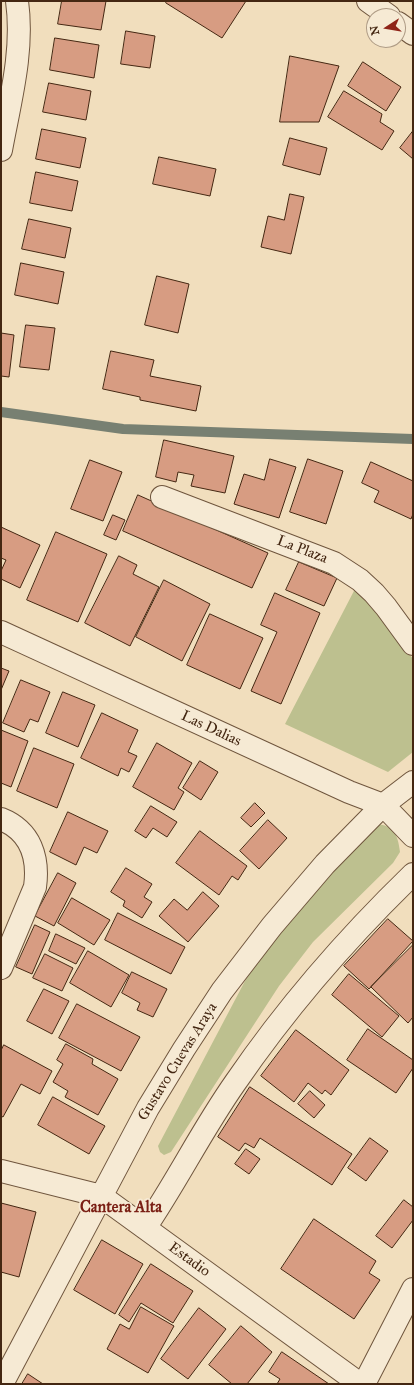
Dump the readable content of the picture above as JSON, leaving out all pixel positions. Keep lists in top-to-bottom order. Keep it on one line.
{"streets":{"street":["La Plaza","Las Dalias","Gustavo Cuevas Araya","Estadio"]},"crossings":[["Las Dalias","Gustavo Cuevas Araya"],["Gustavo Cuevas Araya","Estadio"]],"districts":["Cantera Alta"],"north":"left"}
